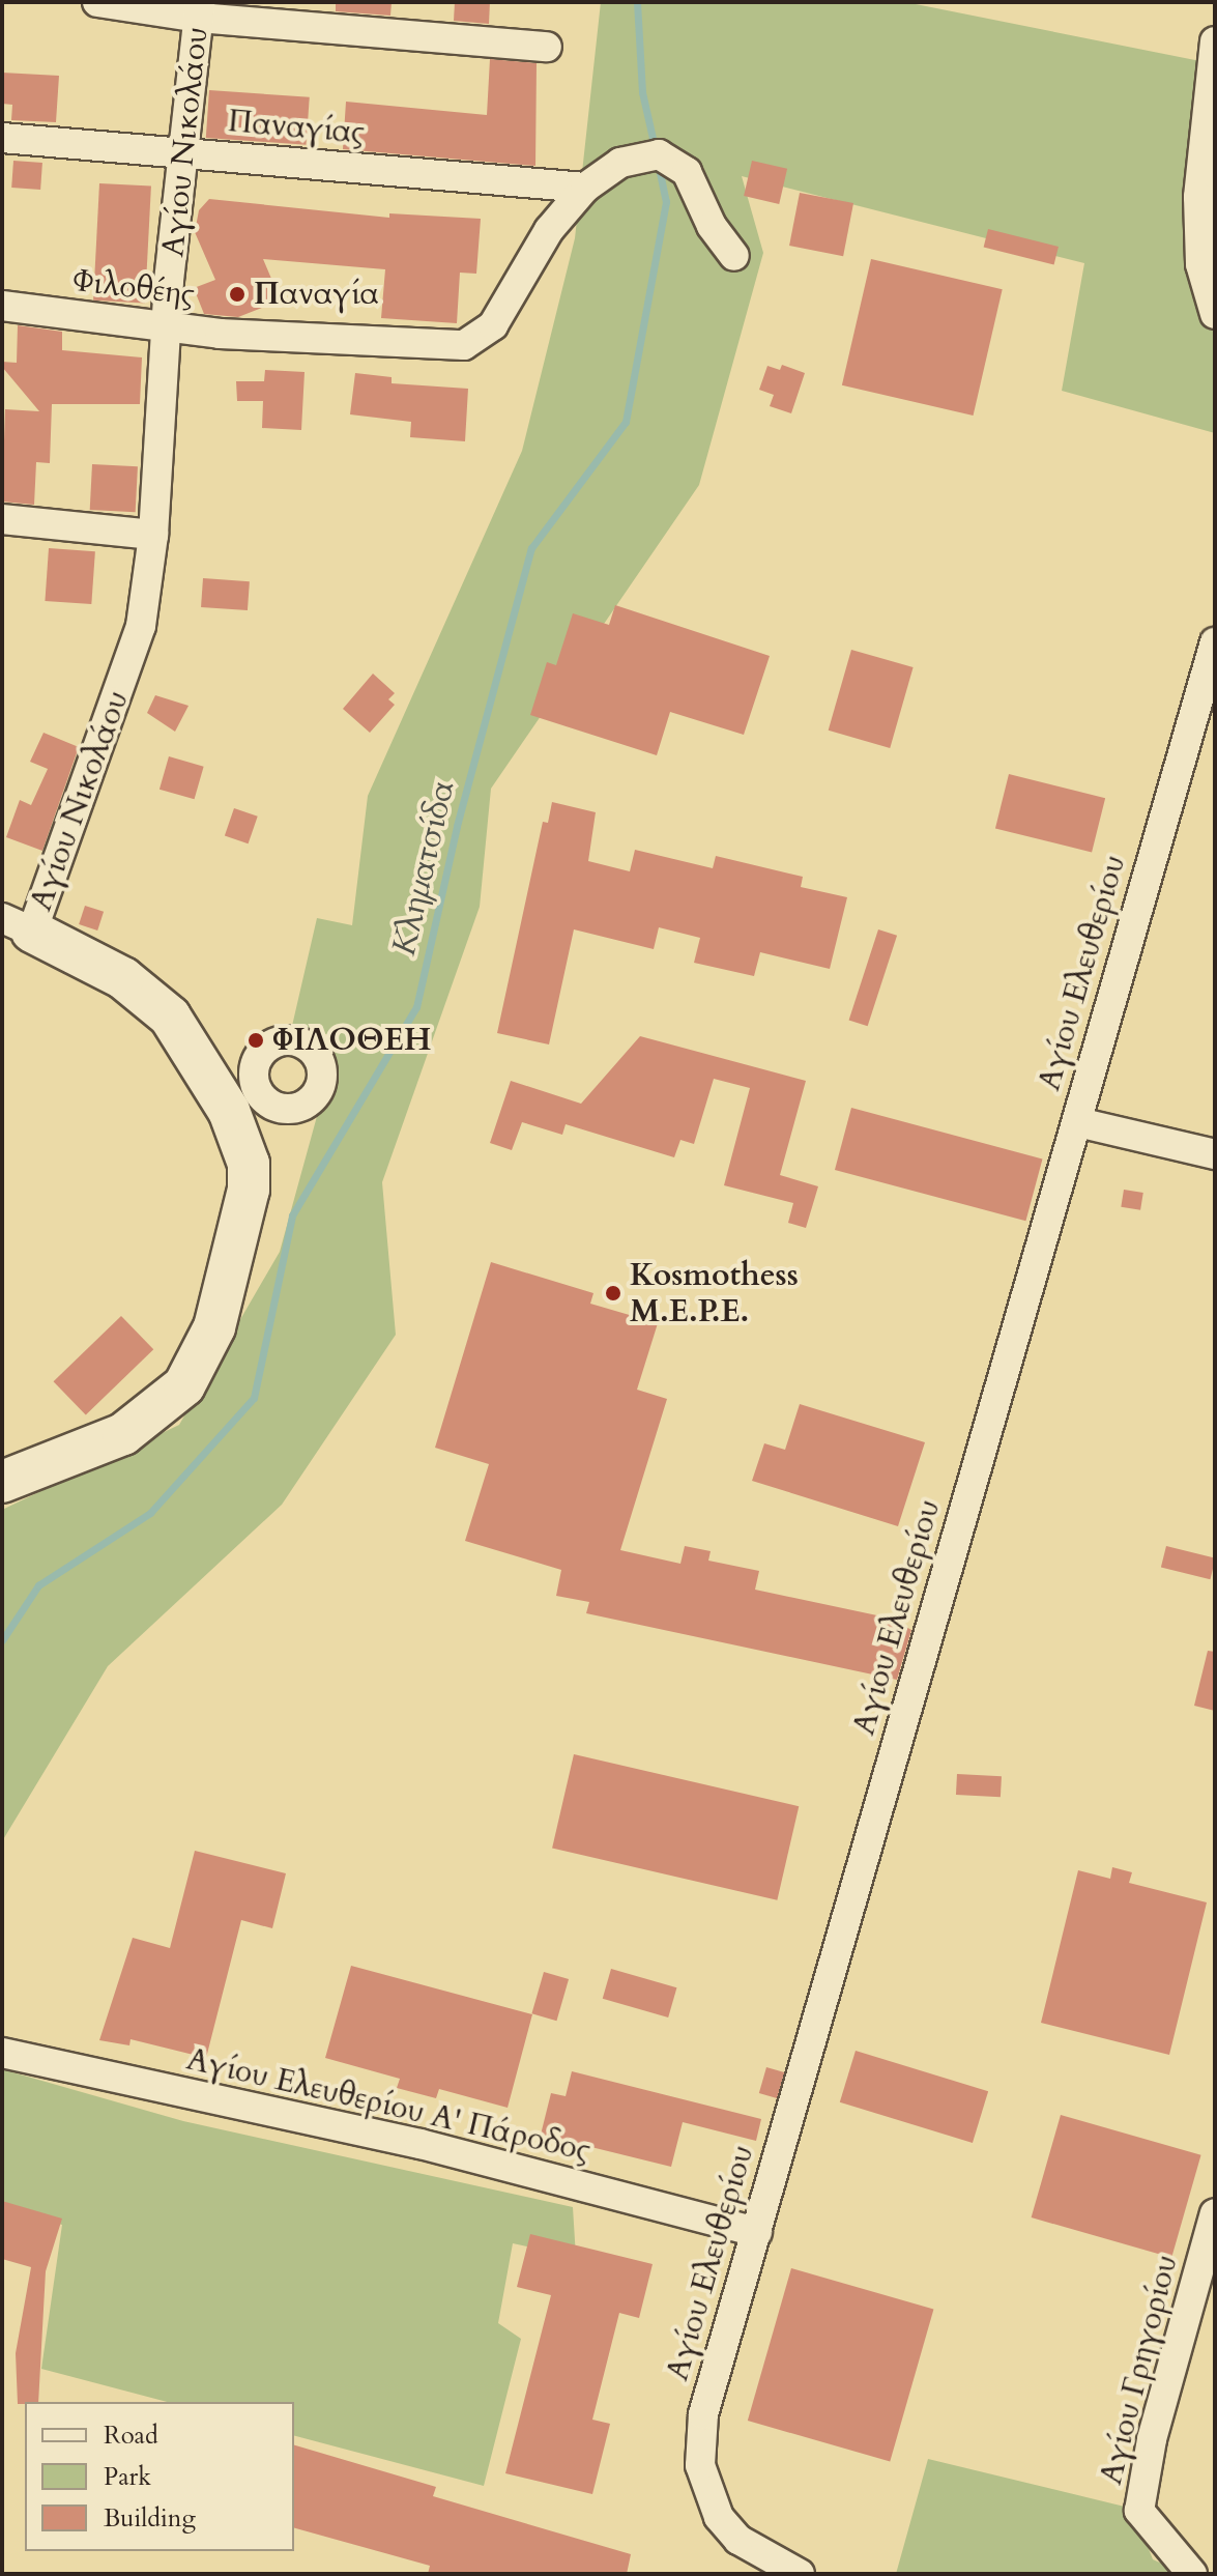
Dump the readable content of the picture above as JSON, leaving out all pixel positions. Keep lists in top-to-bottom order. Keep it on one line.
{"streets":{"street":["Παναγίας","Αγίου Νικολάου","Φιλοθέης","Αγίου Ελευθερίου","Αγίου Ελευθερίου Α' Πάροδος","Αγίου Γρηγορίου"]},"crossings":[["Παναγίας","Αγίου Νικολάου"],["Παναγίας","Φιλοθέης"],["Αγίου Νικολάου","Φιλοθέης"],["Αγίου Ελευθερίου","Αγίου Ελευθερίου Α' Πάροδος"]],"water":["Κληματσίδα"],"places":["Παναγία","ΦΙΛΟΘΕΗ","Kosmothess M.E.P.E."],"legend":["Road","Park","Building"]}
